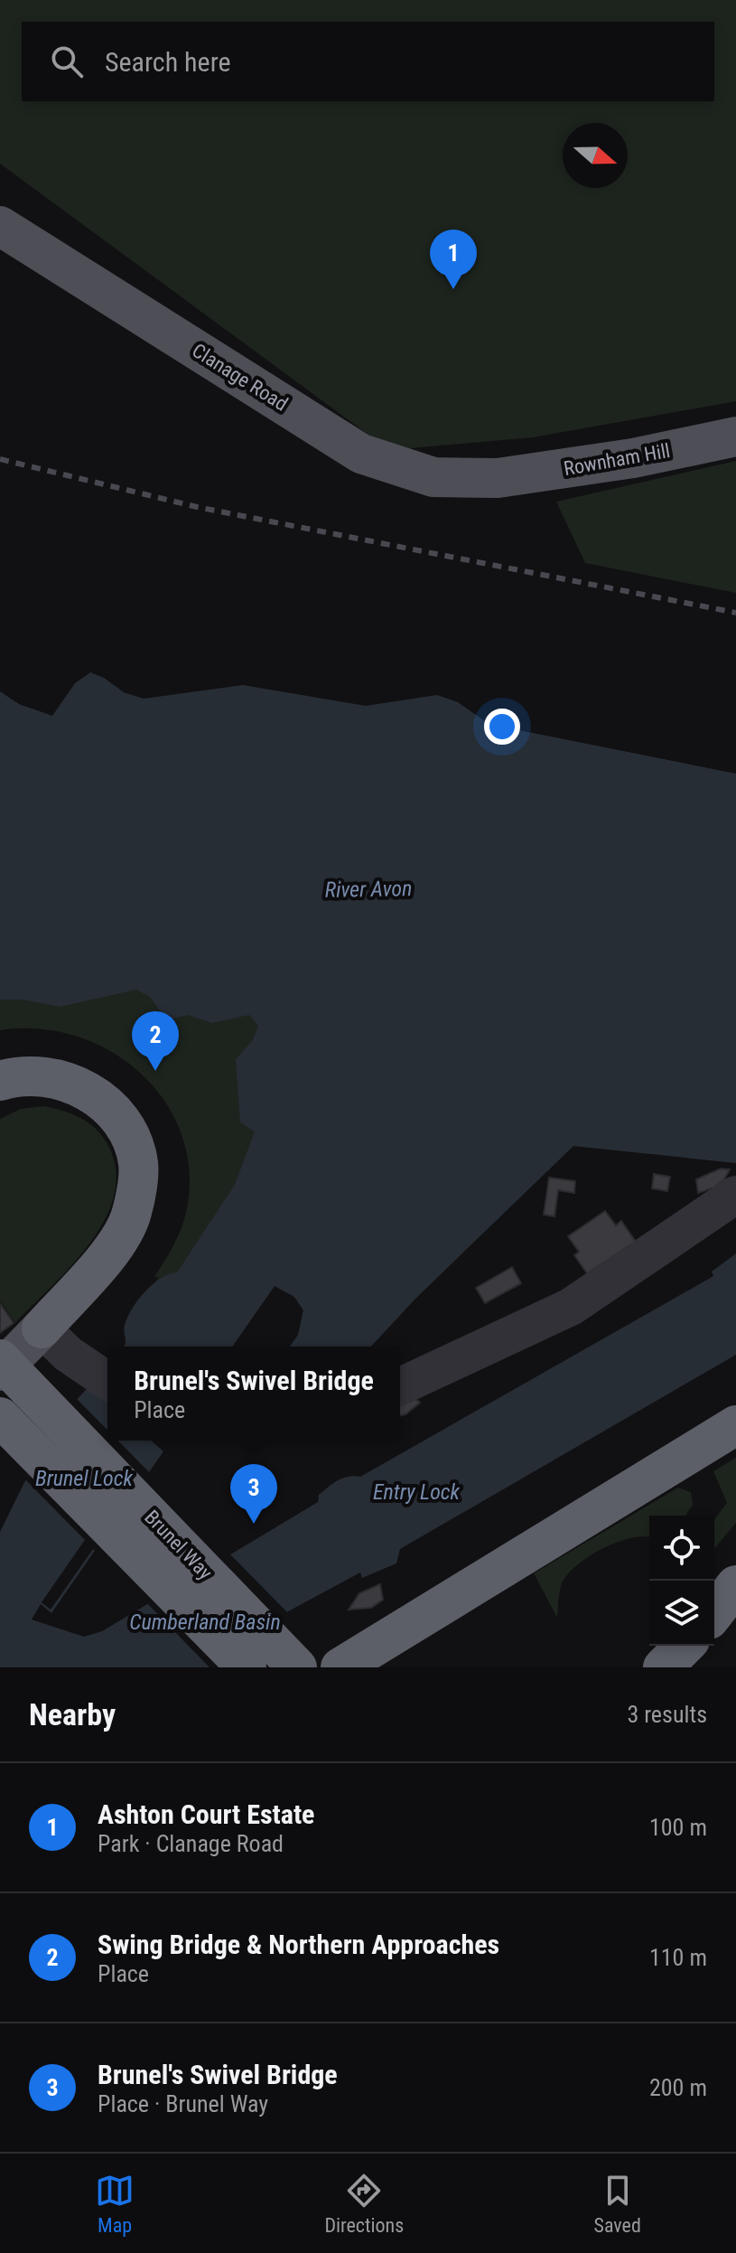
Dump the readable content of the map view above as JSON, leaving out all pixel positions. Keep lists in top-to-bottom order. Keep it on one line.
{"streets":{"highway":["Brunel Way"],"main road":["Clanage Road","Rownham Hill"]},"crossings":[["Clanage Road","Rownham Hill"]],"water":["River Avon","Brunel Lock","Entry Lock","Cumberland Basin"],"north":"right","page":{"search":"Search here","pins":["1","2","3"],"popup":["Brunel's Swivel Bridge","Place"],"heading":["Nearby","3 results"],"list":[{"mark":"1","name":"Ashton Court Estate","note":"Park · Clanage Road","value":"100 m"},{"mark":"2","name":"Swing Bridge & Northern Approaches","note":"Place","value":"110 m"},{"mark":"3","name":"Brunel's Swivel Bridge","note":"Place · Brunel Way","value":"200 m"}],"nav":["Map","Directions","Saved"]}}
